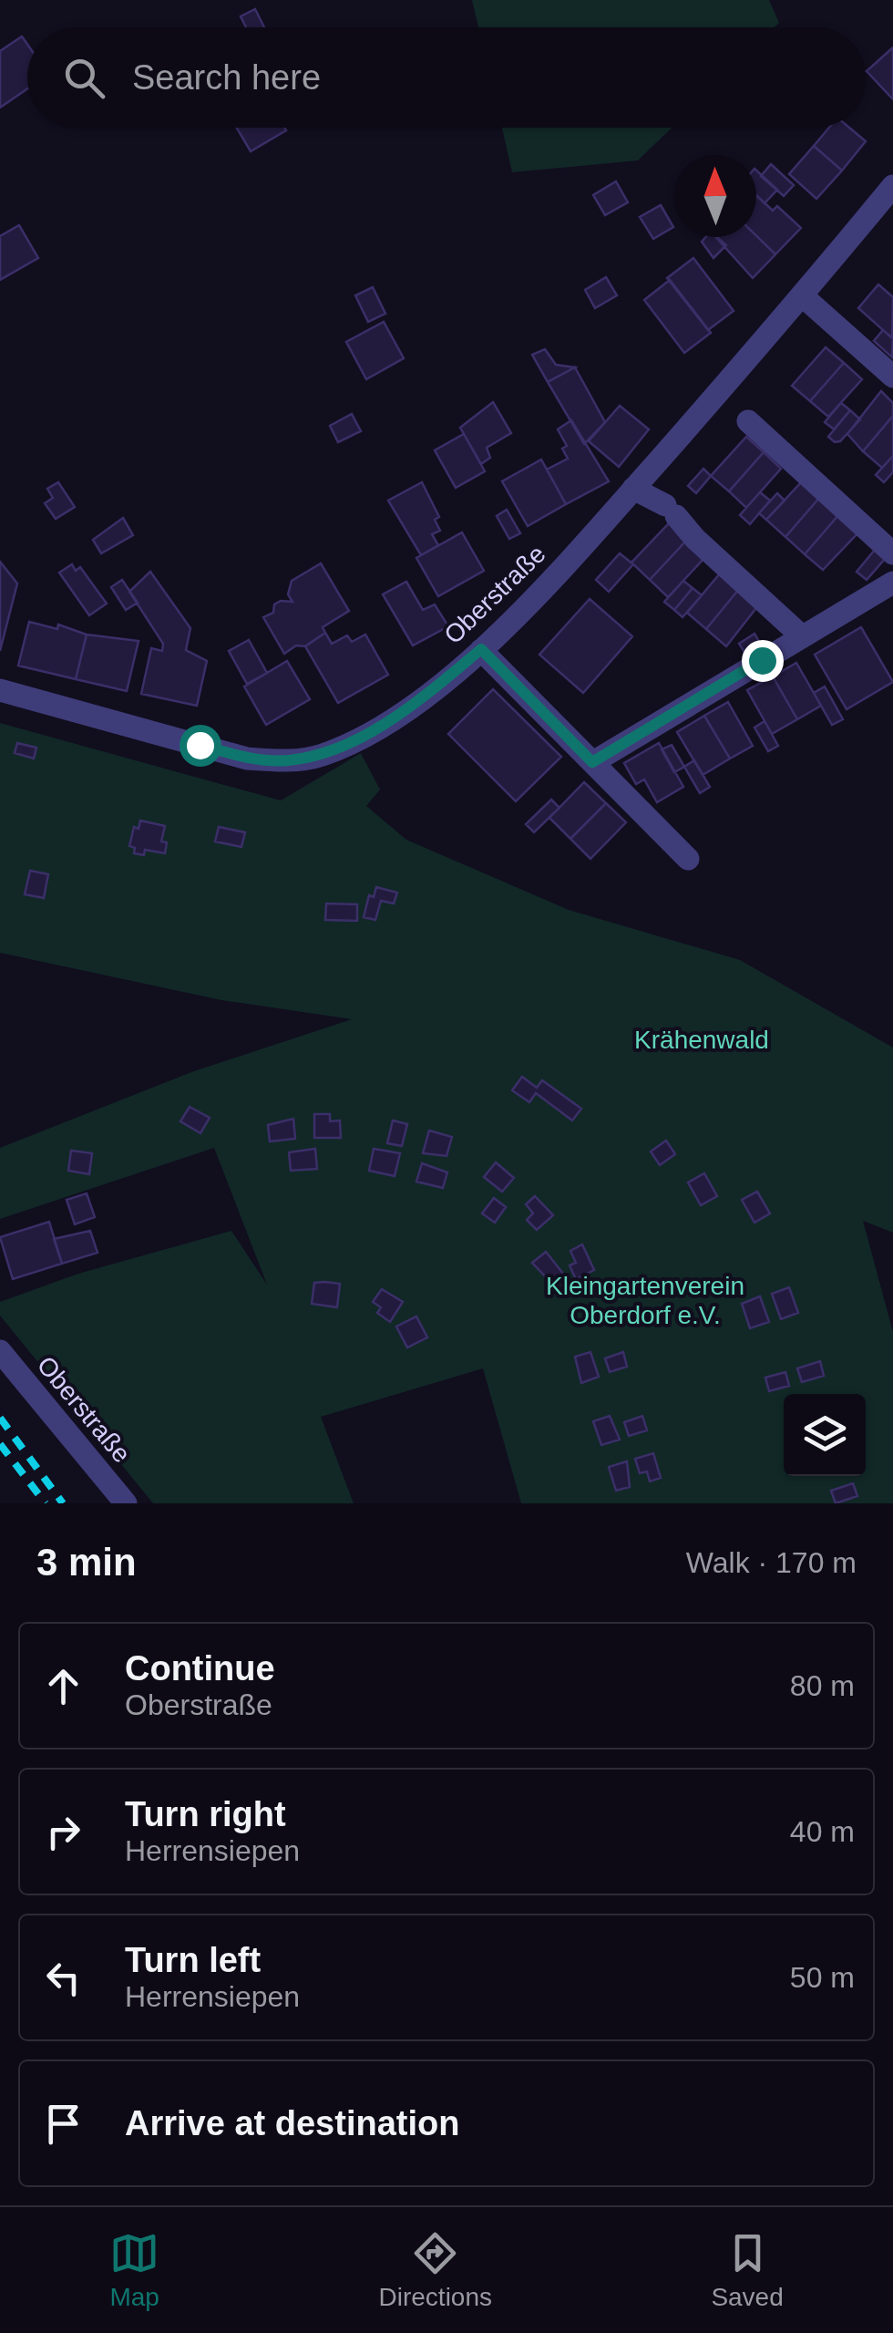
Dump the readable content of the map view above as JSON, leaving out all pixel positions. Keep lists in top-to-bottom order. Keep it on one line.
{"streets":{"street":["Oberstraße"]},"parks":["Krähenwald","Kleingartenverein Oberdorf e.V."],"north":"top","page":{"search":"Search here","heading":["3 min","Walk · 170 m"],"list":[["Continue","Oberstraße","80 m"],["Turn right","Herrensiepen","40 m"],["Turn left","Herrensiepen","50 m"],"Arrive at destination"],"nav":["Map","Directions","Saved"]}}
